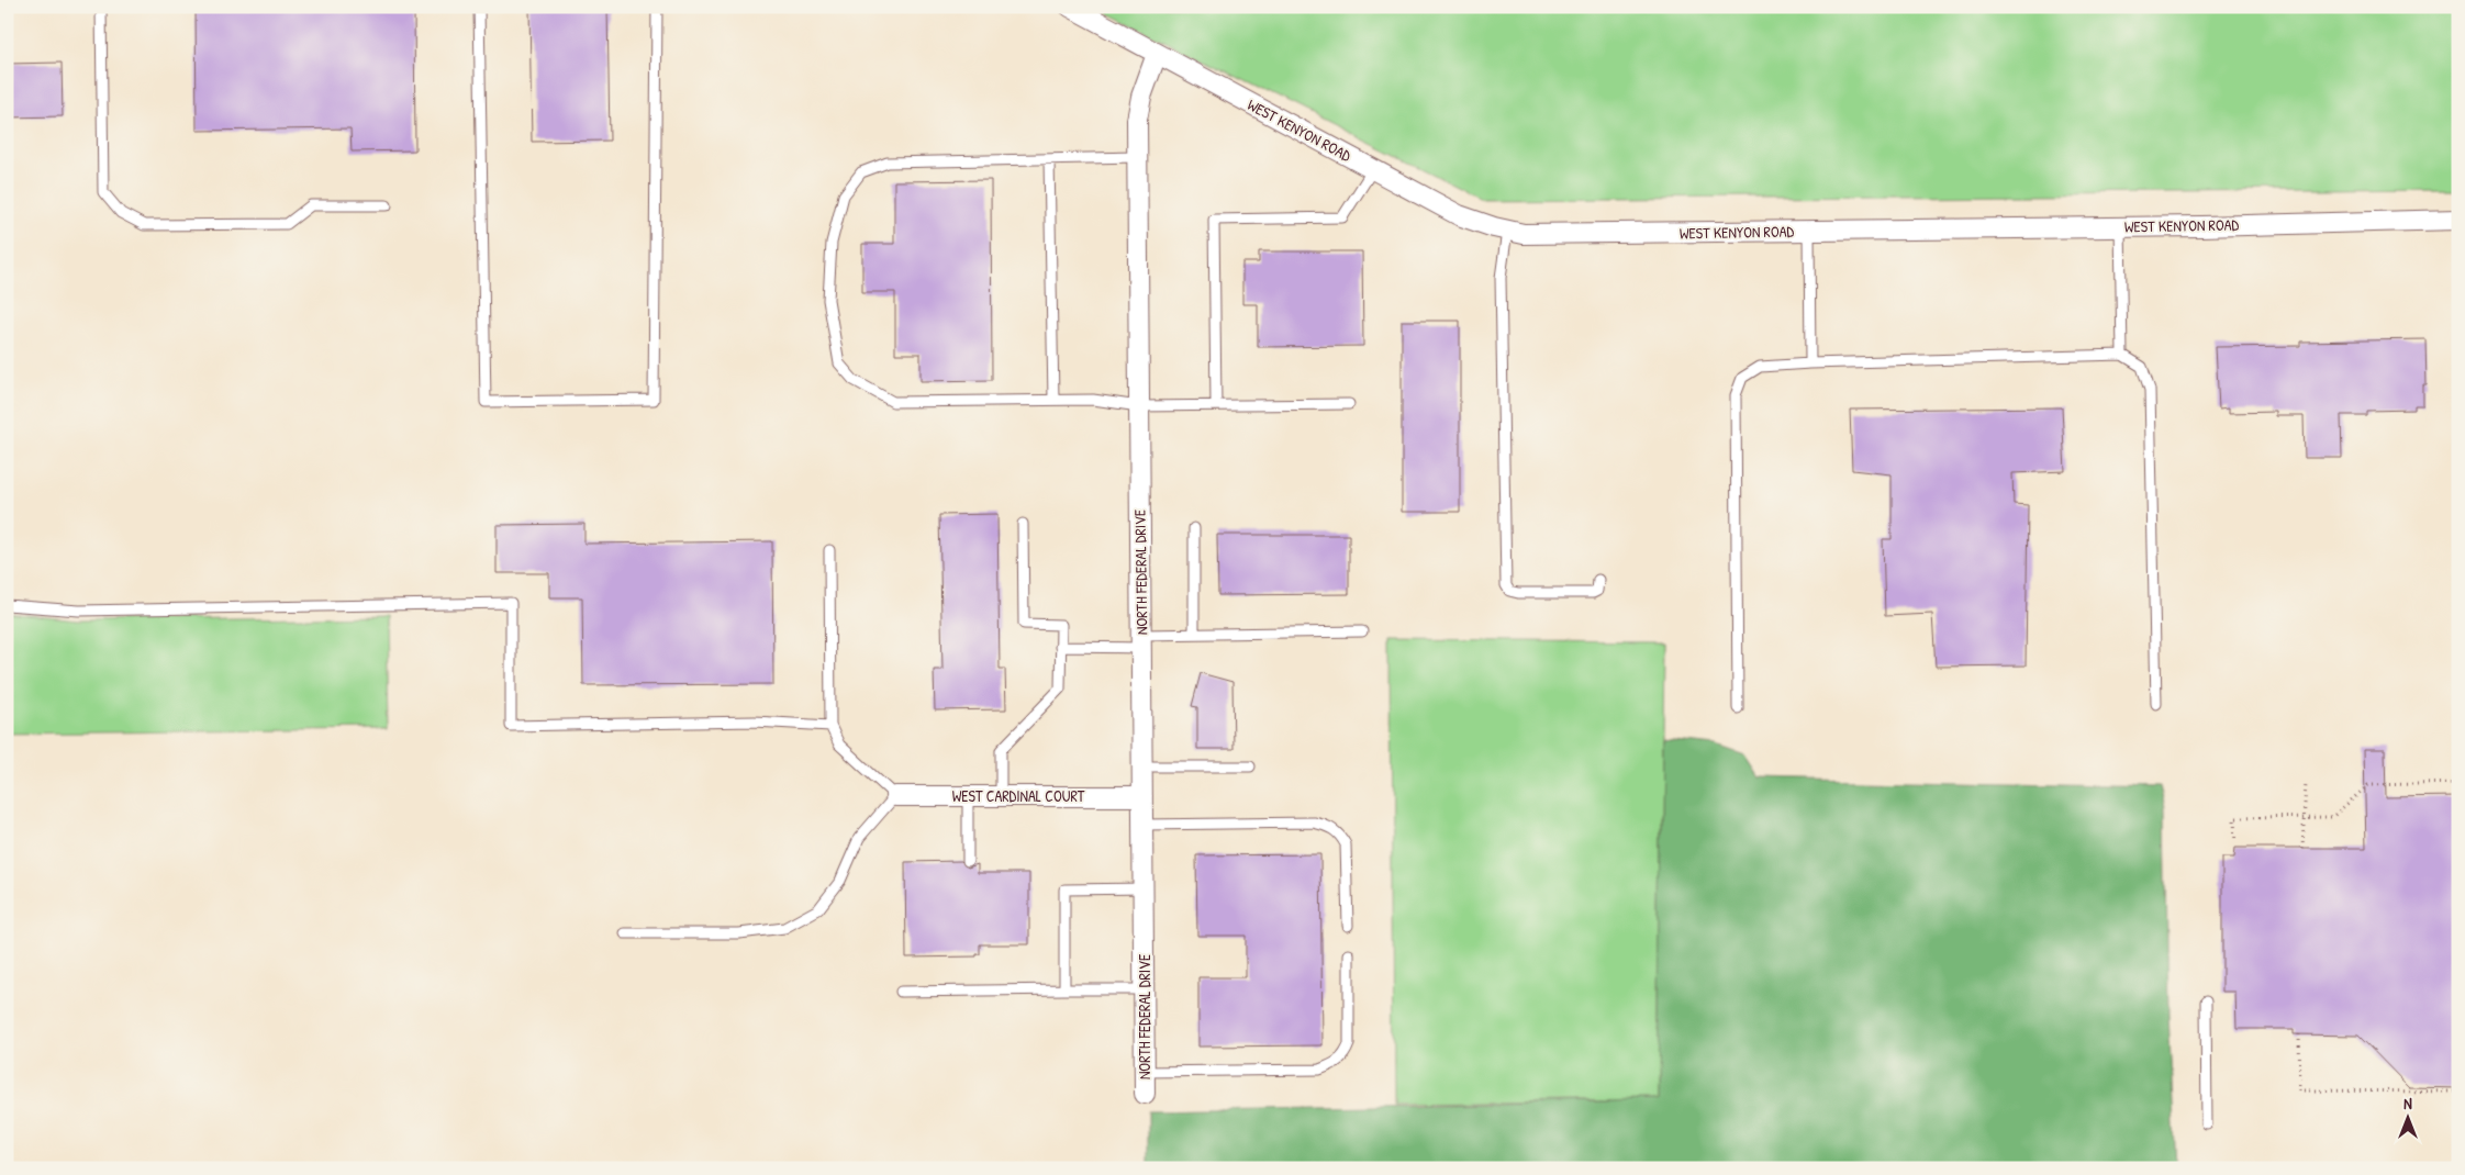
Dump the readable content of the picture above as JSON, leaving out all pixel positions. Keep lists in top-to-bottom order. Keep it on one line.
{"streets":{"street":["WEST KENYON ROAD","NORTH FEDERAL DRIVE","WEST CARDINAL COURT"]},"crossings":[["WEST KENYON ROAD","NORTH FEDERAL DRIVE"],["NORTH FEDERAL DRIVE","WEST CARDINAL COURT"]],"north":"top"}
